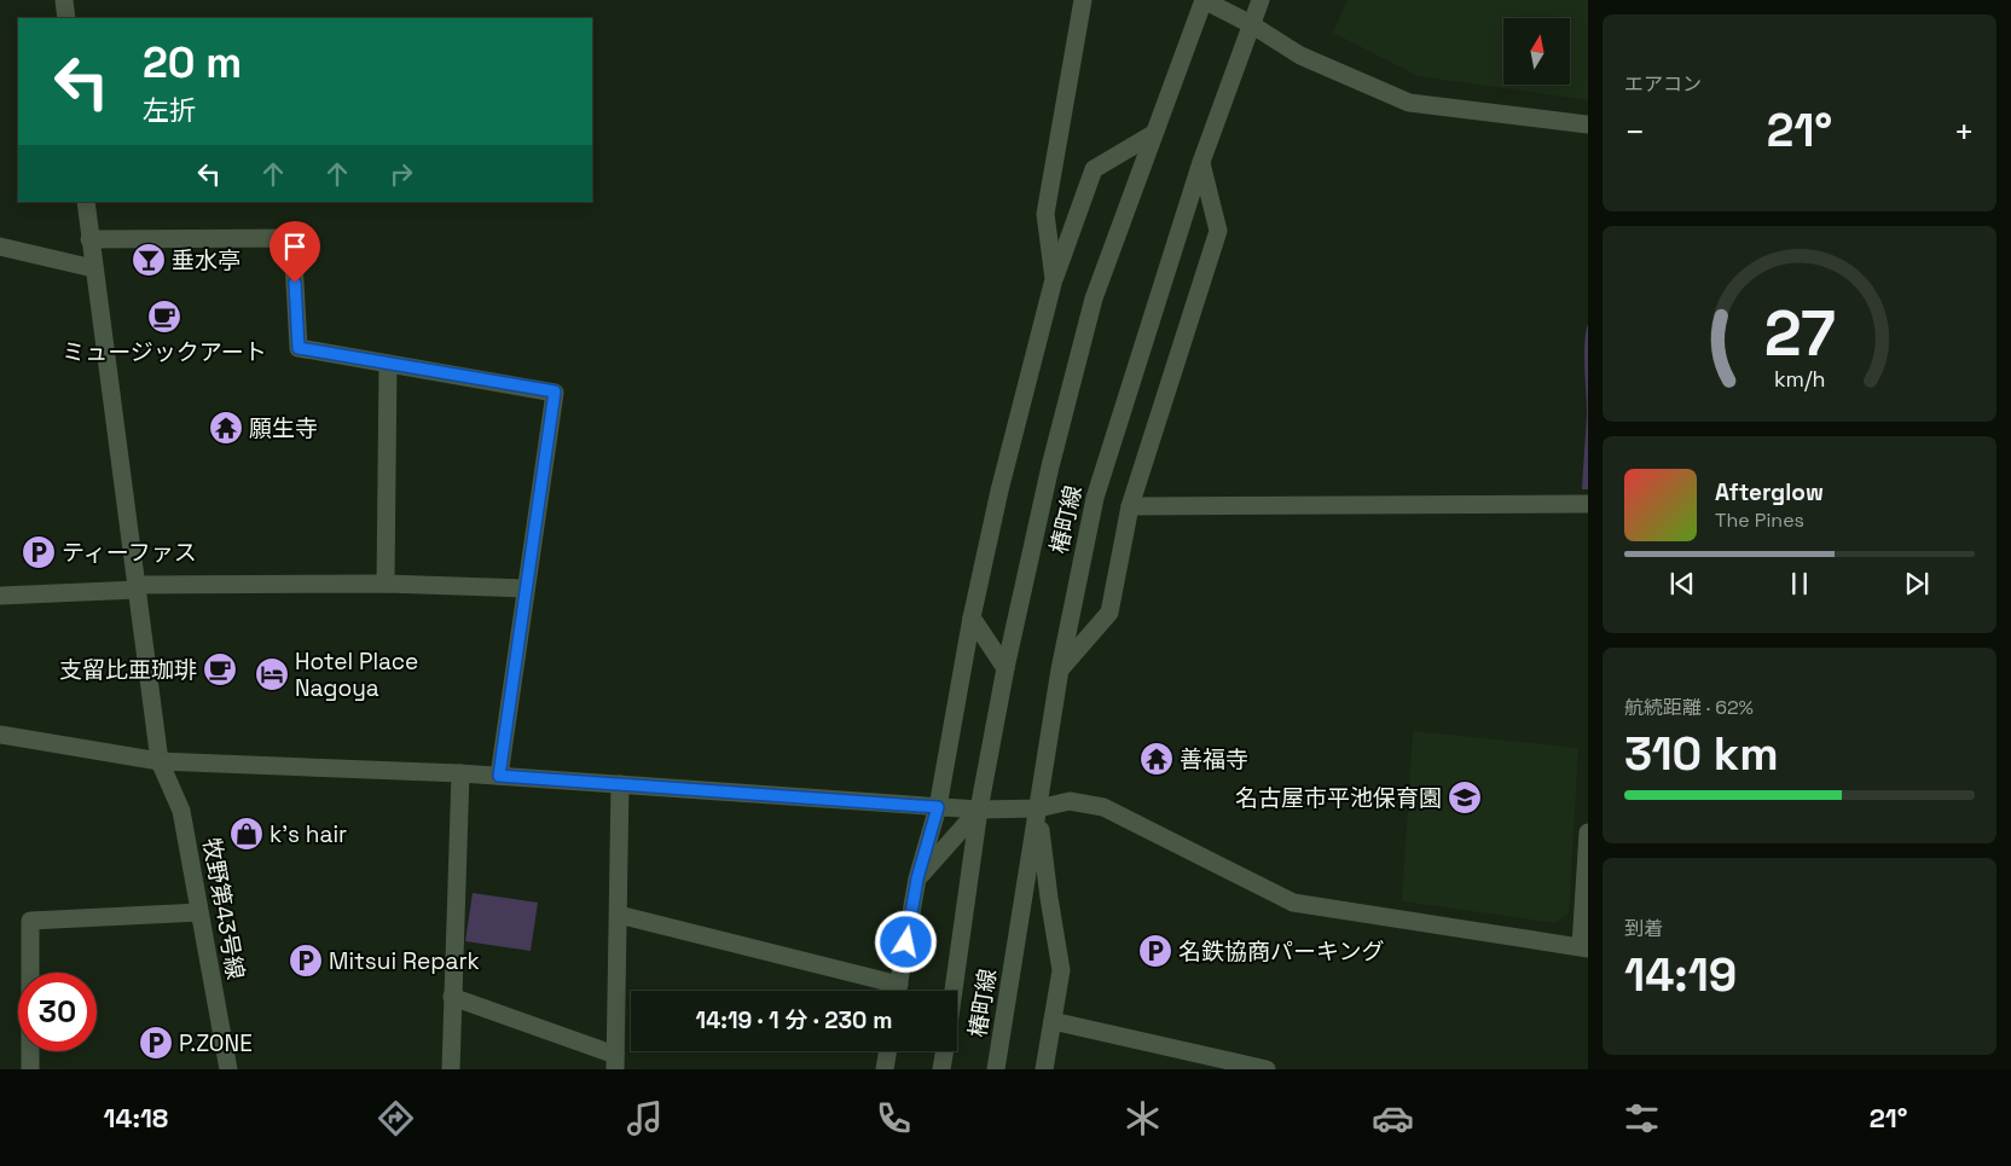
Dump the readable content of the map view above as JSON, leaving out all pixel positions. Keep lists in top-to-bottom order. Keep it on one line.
{"streets":{"street":["椿町線","牧野第43号線"]},"places":{"bar":["垂水亭"],"cafe":["ミュージックアート","支留比亜珈琲"],"temple":["願生寺","善福寺"],"parking":["ティーファス","名鉄協商パーキング","Mitsui Repark","P.ZONE"],"hotel":["Hotel Place Nagoya"],"school or university":["名古屋市平池保育園"],"shop":["k's hair"]},"north":"top","page":{"tile":["エアコン",["航続距離 · 62%","310 km"],["到着","14:19"]],"turn":["20 m","左折"],"heat":["−","21°","+"],"song":["Afterglow","The Pines"],"limit":"30","trip":"14:19 · 1 分 · 230 m","tabs":["14:18","21°"],"gauge":["27","km/h"]}}
